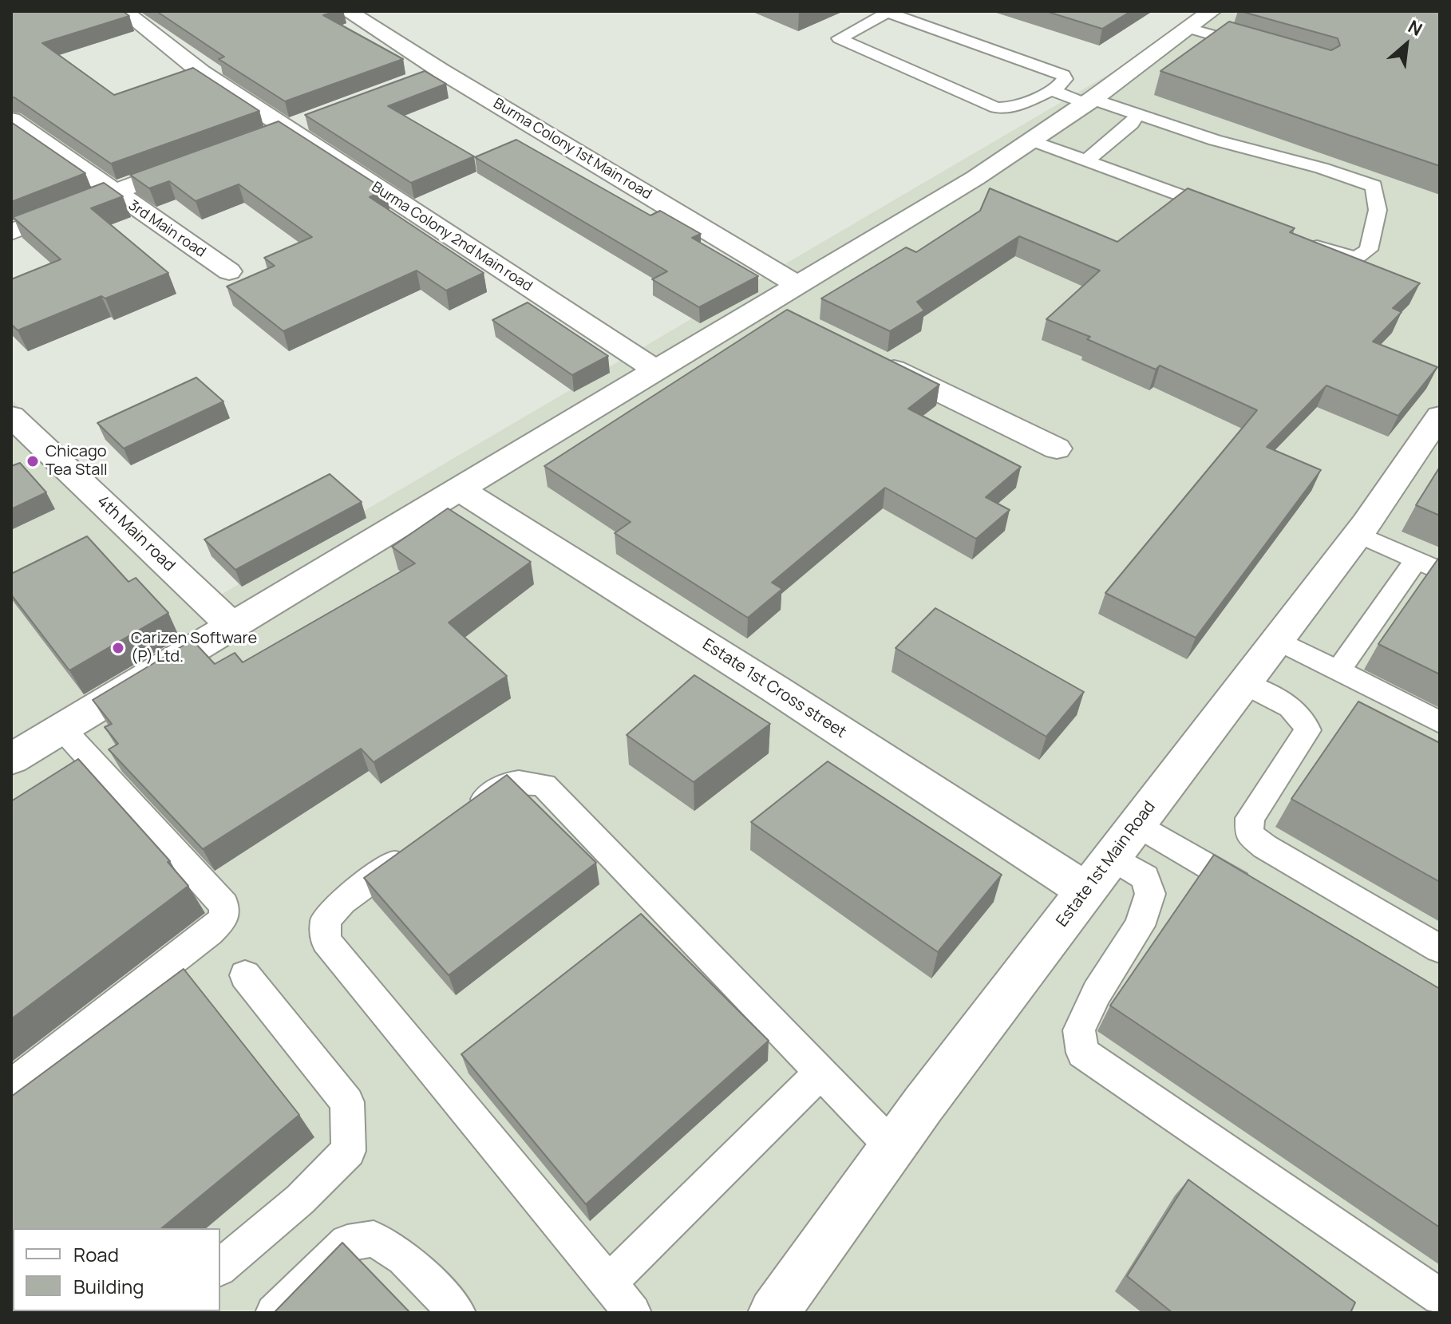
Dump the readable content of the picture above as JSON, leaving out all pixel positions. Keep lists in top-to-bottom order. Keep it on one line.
{"streets":{"street":["Burma Colony 1st Main road","3rd Main road","Burma Colony 2nd Main road","4th Main road","Estate 1st Cross street","Estate 1st Main Road"]},"crossings":[["Estate 1st Cross street","Estate 1st Main Road"]],"places":["Chicago Tea Stall","Carizen Software (P) Ltd."],"legend":["Road","Building"],"north":"top right"}
